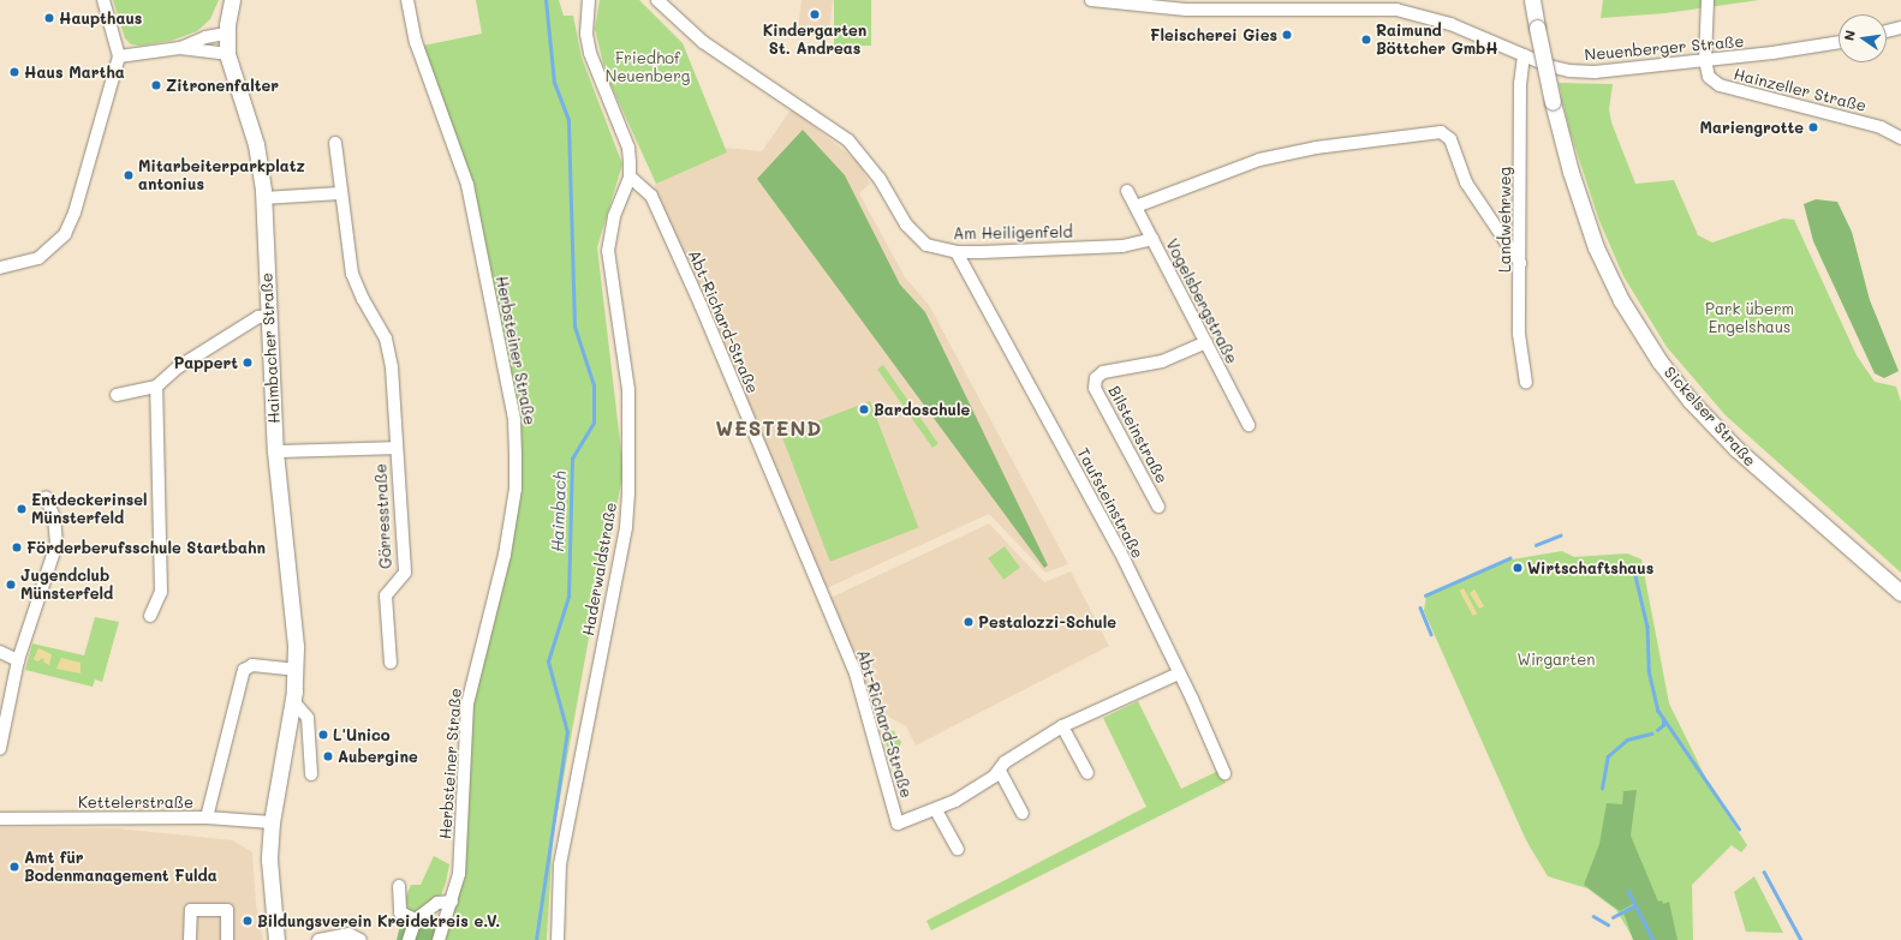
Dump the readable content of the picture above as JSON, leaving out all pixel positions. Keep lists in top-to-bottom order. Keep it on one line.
{"streets":{"main road":["Haimbacher Straße","Sickelser Straße"],"street":["Neuenberger Straße","Hainzeller Straße","Landwehrweg","Am Heiligenfeld","Vogelsbergstraße","Abt-Richard-Straße","Herbsteiner Straße","Bilsteinstraße","Taufsteinstraße","Görresstraße","Haderwaldstraße","Kettelerstraße"]},"crossings":[["Neuenberger Straße","Hainzeller Straße"],["Neuenberger Straße","Landwehrweg"],["Am Heiligenfeld","Vogelsbergstraße"],["Am Heiligenfeld","Taufsteinstraße"],["Vogelsbergstraße","Bilsteinstraße"],["Abt-Richard-Straße","Haderwaldstraße"],["Haimbacher Straße","Görresstraße"],["Haimbacher Straße","Kettelerstraße"]],"districts":["WESTEND"],"water":["Haimbach"],"parks":["Friedhof Neuenberg","Park überm Engelshaus","Wirgarten"],"places":["Kindergarten St. Andreas","Haupthaus","Fleischerei Gies","Raimund Böttcher GmbH","Haus Martha","Zitronenfalter","Mariengrotte","Mitarbeiterparkplatz antonius","Pappert","Bardoschule","Entdeckerinsel Münsterfeld","Förderberufsschule Startbahn","Wirtschaftshaus","Jugendclub Münsterfeld","Pestalozzi-Schule","L'Unico","Aubergine","Amt für Bodenmanagement Fulda","Bildungsverein Kreidekreis e.V."],"north":"left"}
